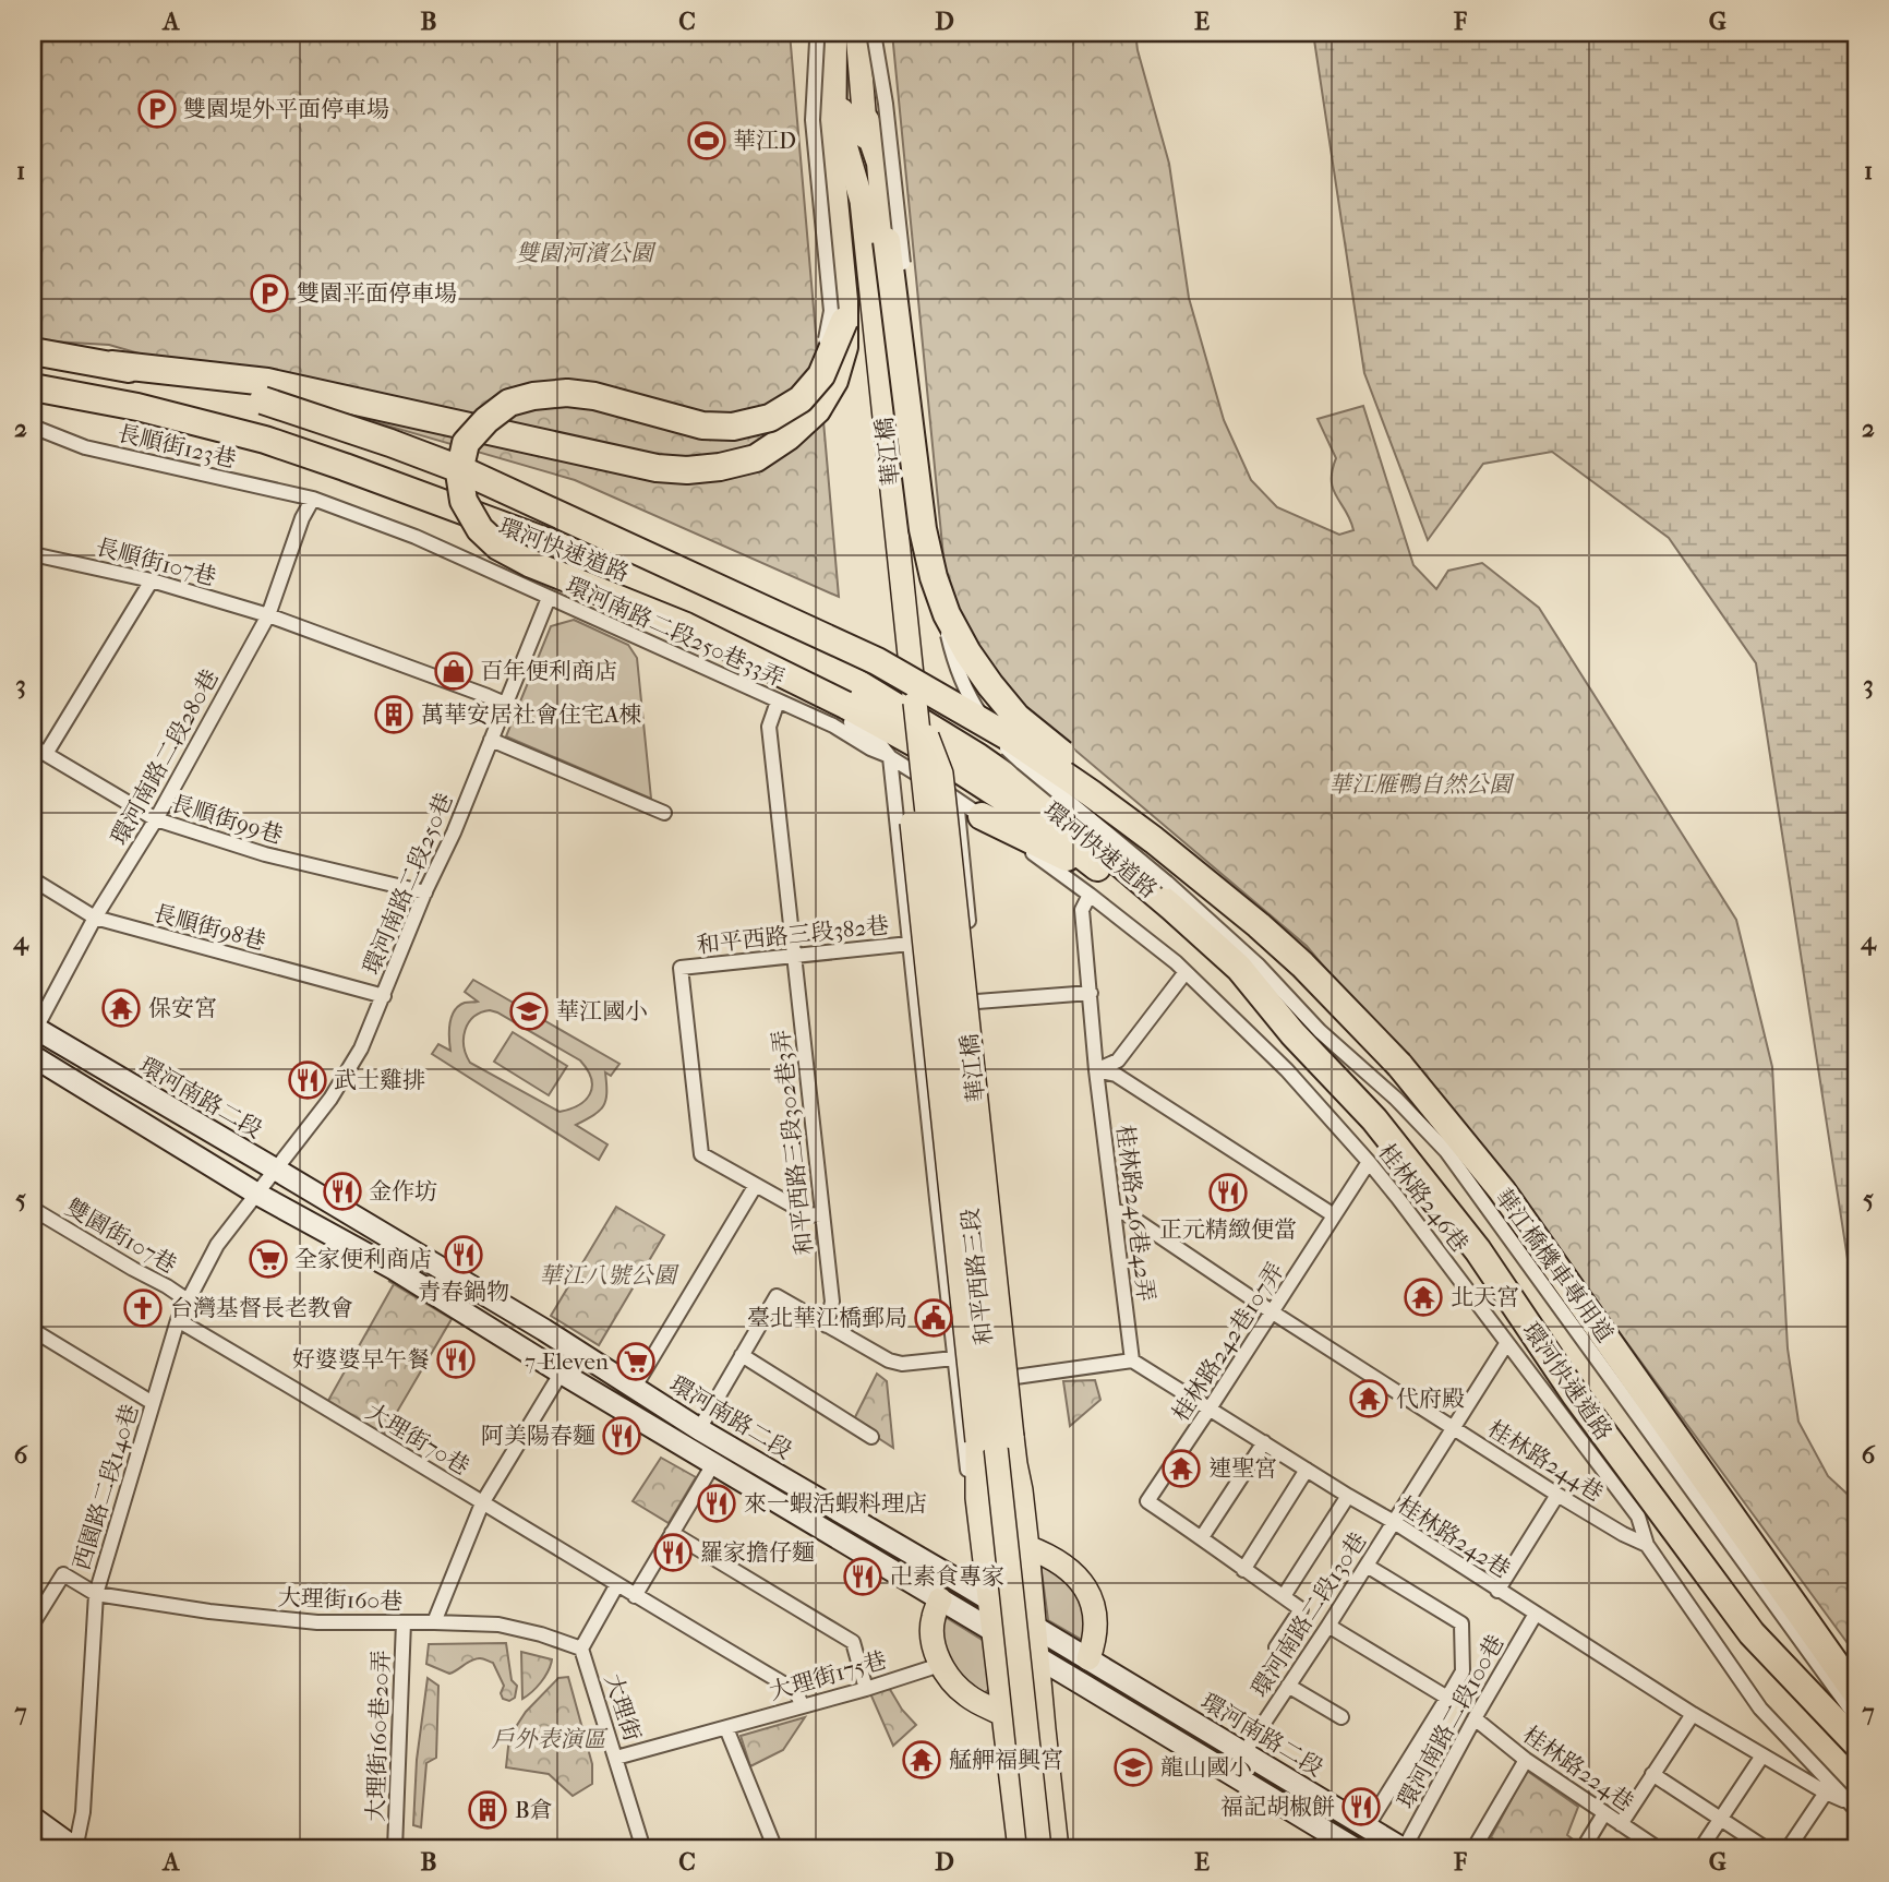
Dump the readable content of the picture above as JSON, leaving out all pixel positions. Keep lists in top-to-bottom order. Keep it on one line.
{"streets":{"highway":["環河快速道路"],"main road":["華江橋","和平西路三段"],"street":["長順街123巷","長順街107巷","環河南路二段250巷33弄","環河南路二段280巷","長順街99巷","環河南路二段250巷","長順街98巷","和平西路三段382巷","環河南路二段","和平西路三段302巷3弄","桂林路246巷","桂林路246巷42弄","雙園街107巷","華江橋機車專用道","桂林路242巷107弄","大理街70巷","桂林路244巷","西園路二段140巷","桂林路242巷","大理街160巷","環河南路二段130巷","大理街175巷","大理街","環河南路二段100巷","大理街160巷20弄","桂林路224巷"]},"crossings":[["長順街123巷","環河南路二段250巷33弄"],["長順街123巷","環河南路二段280巷"],["華江橋","和平西路三段"],["長順街107巷","環河南路二段280巷"],["長順街107巷","環河南路二段250巷"],["環河南路二段250巷33弄","環河南路二段280巷"],["環河南路二段250巷33弄","環河南路二段250巷"],["環河南路二段250巷33弄","和平西路三段302巷3弄"],["環河南路二段250巷33弄","桂林路246巷"],["環河南路二段250巷33弄","和平西路三段"],["環河南路二段280巷","長順街99巷"],["環河南路二段280巷","長順街98巷"],["環河南路二段280巷","環河南路二段"],["長順街99巷","環河南路二段250巷"],["環河南路二段250巷","長順街98巷"],["環河南路二段250巷","環河南路二段"],["環河南路二段250巷","西園路二段140巷"],["和平西路三段382巷","和平西路三段302巷3弄"],["和平西路三段382巷","和平西路三段"],["環河南路二段","和平西路三段"],["環河南路二段","西園路二段140巷"],["環河南路二段","環河南路二段130巷"],["環河南路二段","環河南路二段100巷"],["桂林路246巷","桂林路246巷42弄"],["桂林路246巷","和平西路三段"],["桂林路246巷","桂林路242巷107弄"],["桂林路246巷","桂林路244巷"],["桂林路246巷","桂林路242巷"],["桂林路246巷","環河南路二段130巷"],["桂林路246巷42弄","桂林路242巷107弄"],["桂林路246巷42弄","桂林路244巷"],["桂林路246巷42弄","桂林路242巷"],["雙園街107巷","西園路二段140巷"],["桂林路242巷107弄","桂林路244巷"],["桂林路242巷107弄","桂林路242巷"],["大理街70巷","西園路二段140巷"],["大理街70巷","大理街175巷"],["桂林路244巷","環河南路二段130巷"],["西園路二段140巷","大理街160巷"],["桂林路242巷","環河南路二段130巷"],["桂林路242巷","環河南路二段100巷"],["大理街160巷","大理街"],["大理街160巷","大理街160巷20弄"],["大理街175巷","大理街"],["環河南路二段100巷","桂林路224巷"]],"parks":["雙園河濱公園","華江雁鴨自然公園","華江八號公園","戶外表演區"],"places":{"parking":["雙園堤外平面停車場","雙園平面停車場"],"sports":["華江D"],"shop":["百年便利商店"],"building":["萬華安居社會住宅A棟","B倉"],"temple":["保安宮","北天宮","代府殿","連聖宮","艋舺福興宮"],"school or university":["華江國小","龍山國小"],"restaurant":["武士雞排","金作坊","正元精緻便當","青春鍋物","好婆婆早午餐","阿美陽春麵","來一蝦活蝦料理店","羅家擔仔麵","卍素食專家","福記胡椒餅"],"supermarket":["全家便利商店","7-Eleven"],"church":["台灣基督長老教會"],"public building":["臺北華江橋郵局"]},"grid":{"columns":["A","B","C","D","E","F","G"],"rows":["1","2","3","4","5","6","7"]}}
